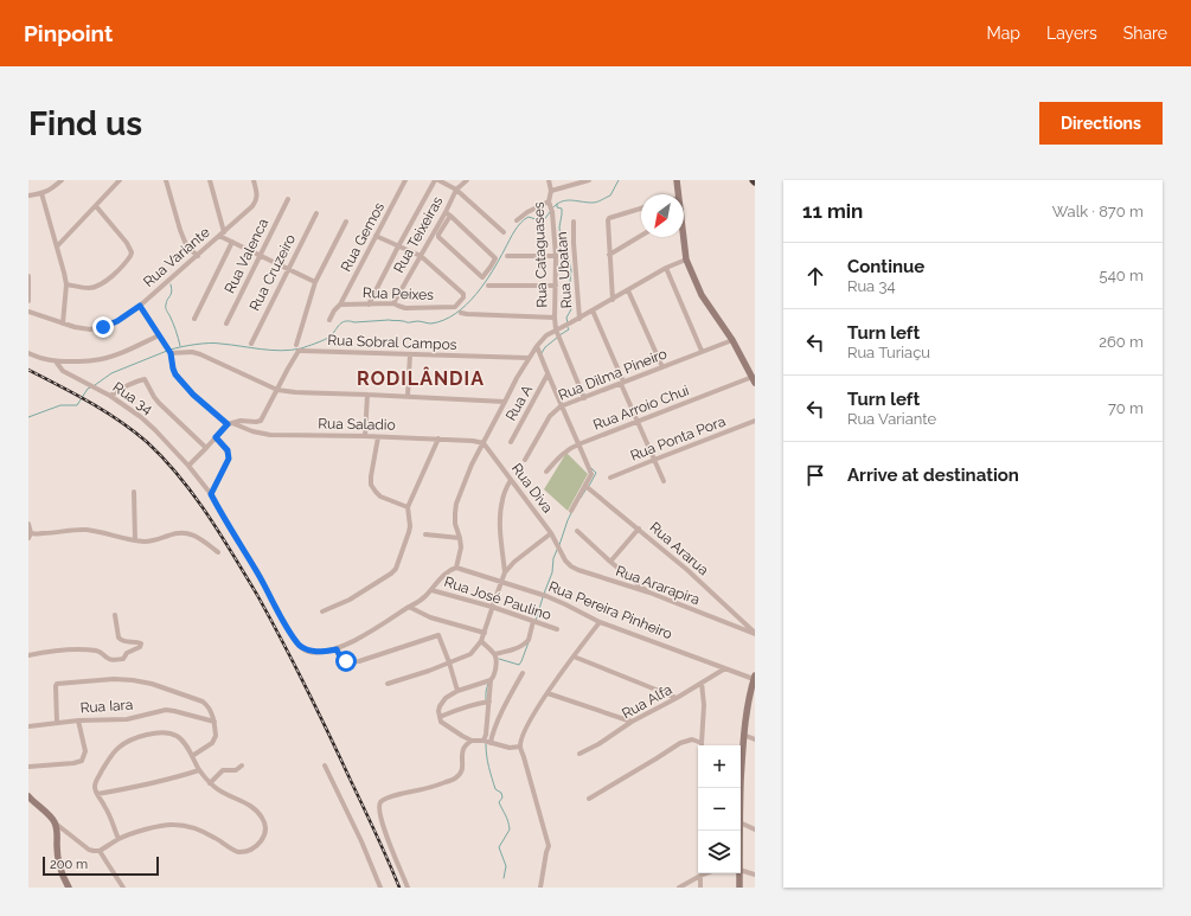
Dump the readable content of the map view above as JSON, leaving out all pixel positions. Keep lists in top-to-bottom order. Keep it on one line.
{"streets":{"street":["Rua Teixeiras","Rua Gemos","Rua Cataguases","Rua Valenca","Rua Variante","Rua Ubatan","Rua Cruzeiro","Rua Peixes","Rua Sobral Campos","Rua Dilma Pineiro","Rua 34","Rua A","Rua Arroio Chui","Rua Saladio","Rua Ponta Pora","Rua Diva","Rua Ararua","Rua Ararapira","Rua José Paulino","Rua Pereira Pinheiro","Rua Alfa","Rua Iara"]},"crossings":[["Rua Teixeiras","Rua Peixes"],["Rua Gemos","Rua Peixes"],["Rua Cataguases","Rua Dilma Pineiro"],["Rua Variante","Rua Saladio"],["Rua Saladio","Rua Diva"],["Rua Diva","Rua Ararapira"],["Rua Ararua","Rua Ararapira"],["Rua Pereira Pinheiro","Rua Alfa"]],"districts":["RODILÂNDIA"],"scale_bar":"200 m","north":"bottom left","page":{"header":"Pinpoint","nav":["Map","Layers","Share"],"buttons":"Directions","title":"Find us","heading":["11 min","Walk · 870 m"],"list":[["Continue","Rua 34","540 m"],["Turn left","Rua Turiaçu","260 m"],["Turn left","Rua Variante","70 m"],"Arrive at destination"],"map_buttons":["+","−"],"scale":"200 m"}}
